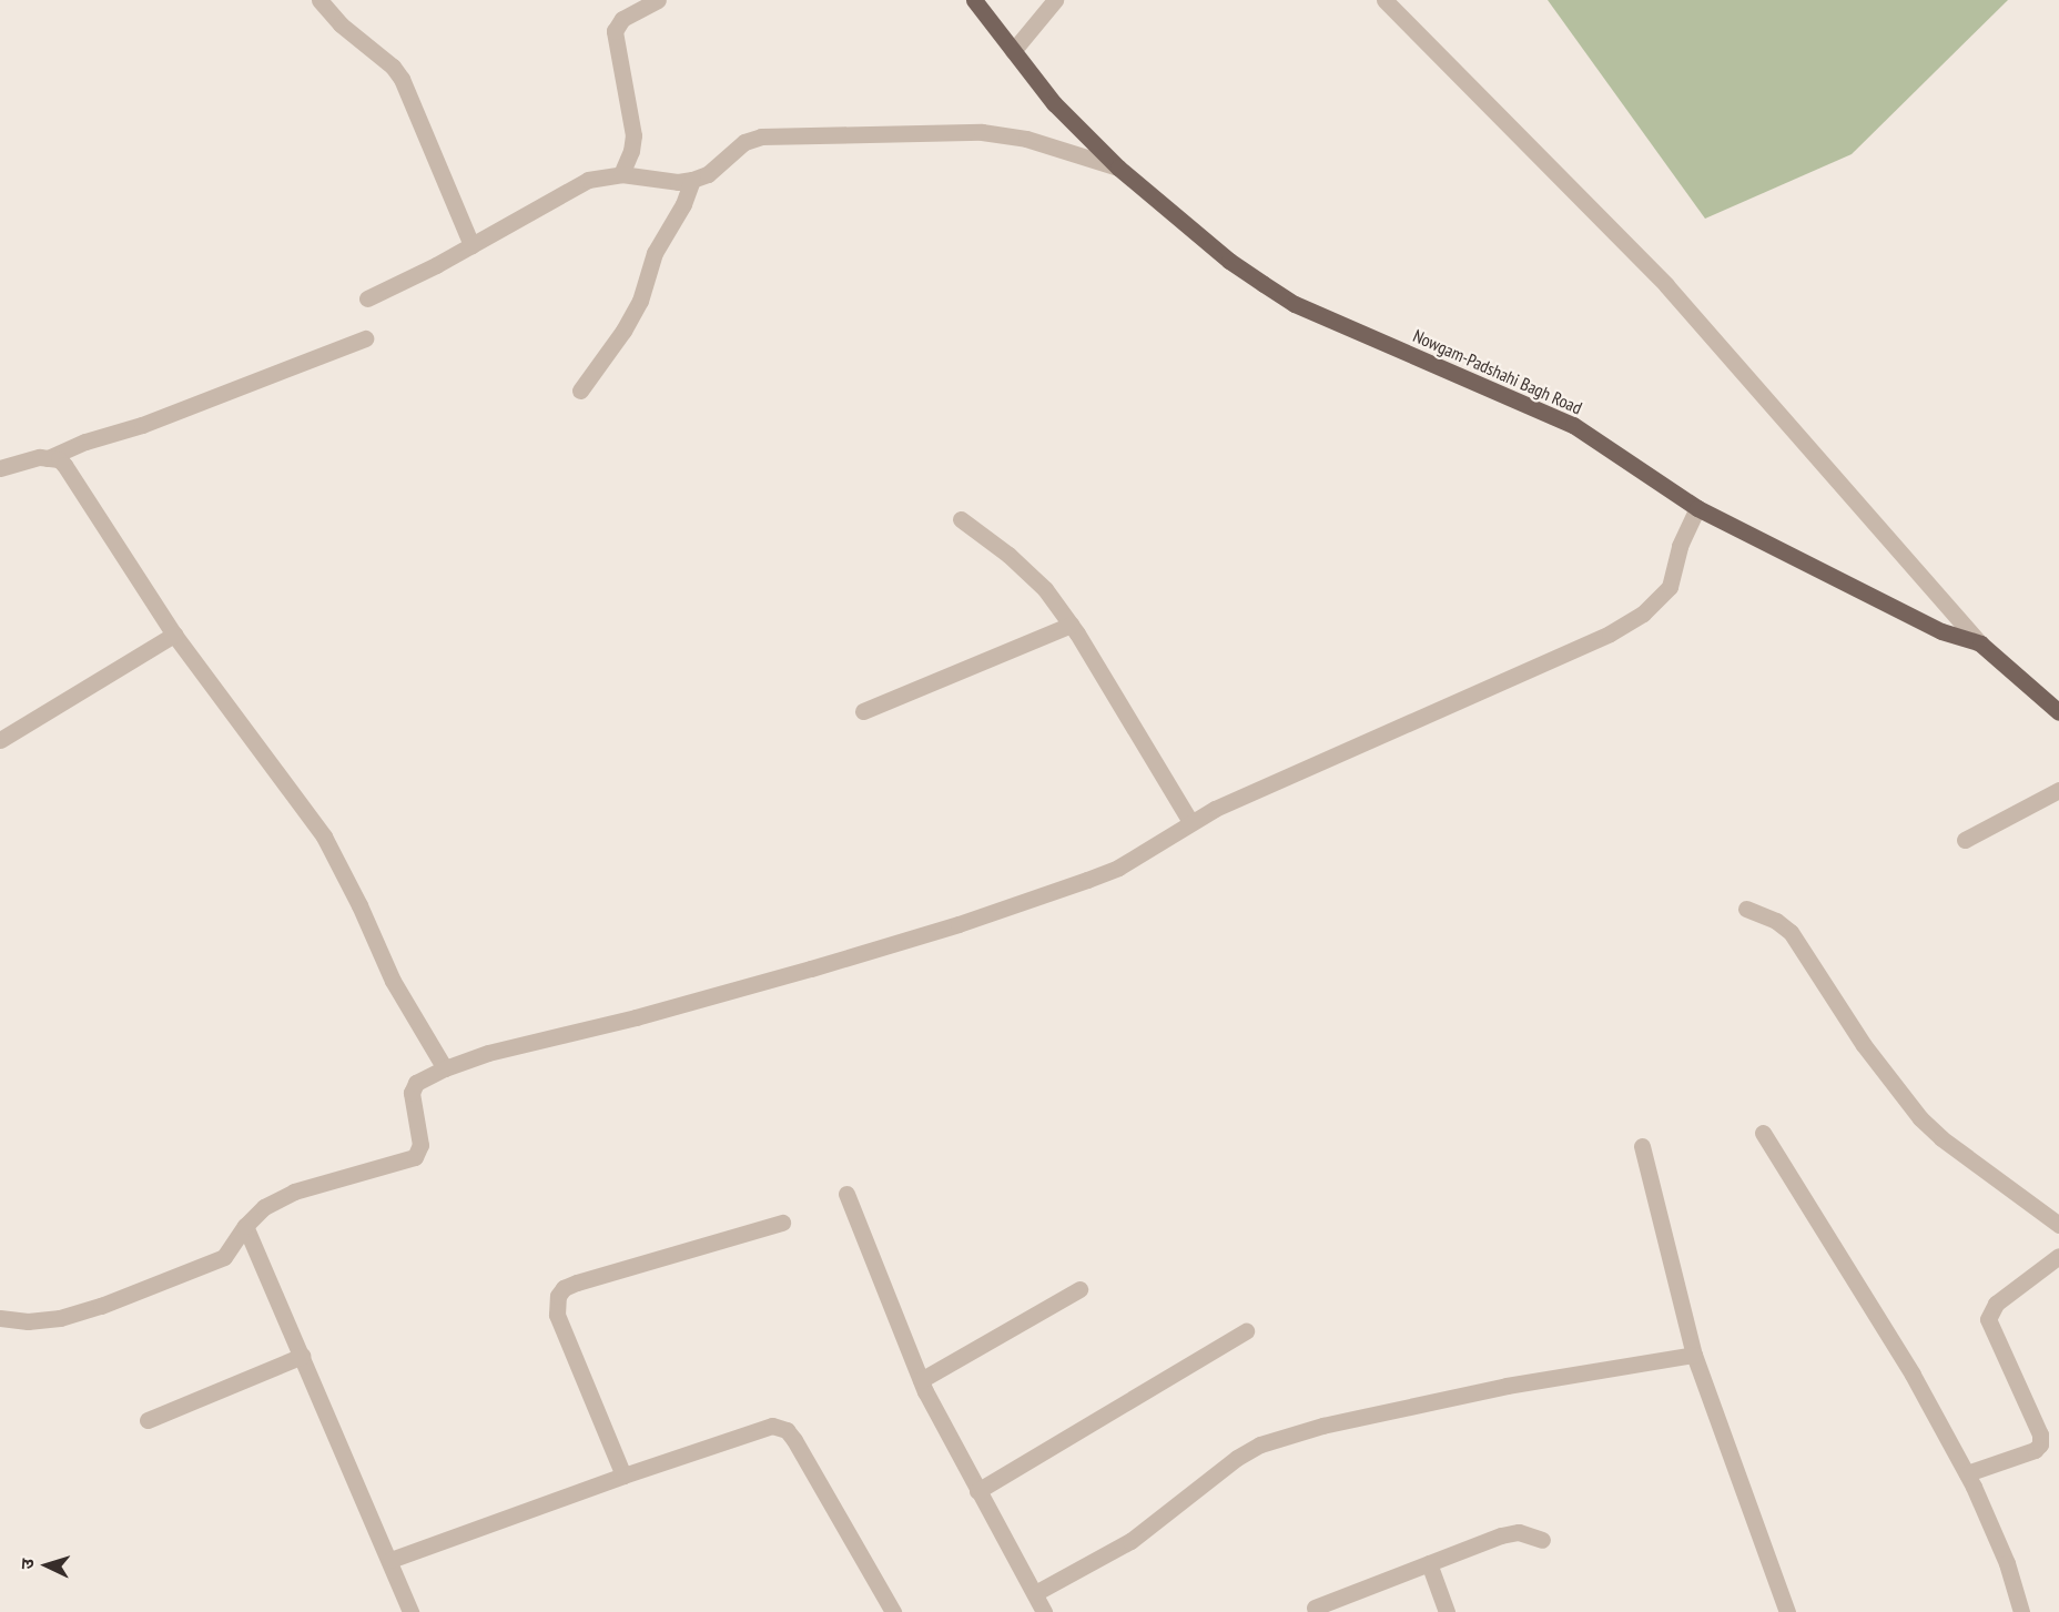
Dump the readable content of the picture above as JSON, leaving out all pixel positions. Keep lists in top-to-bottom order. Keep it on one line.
{"streets":{"main road":["Nowgam-Padshahi Bagh Road"]},"north":"left"}
